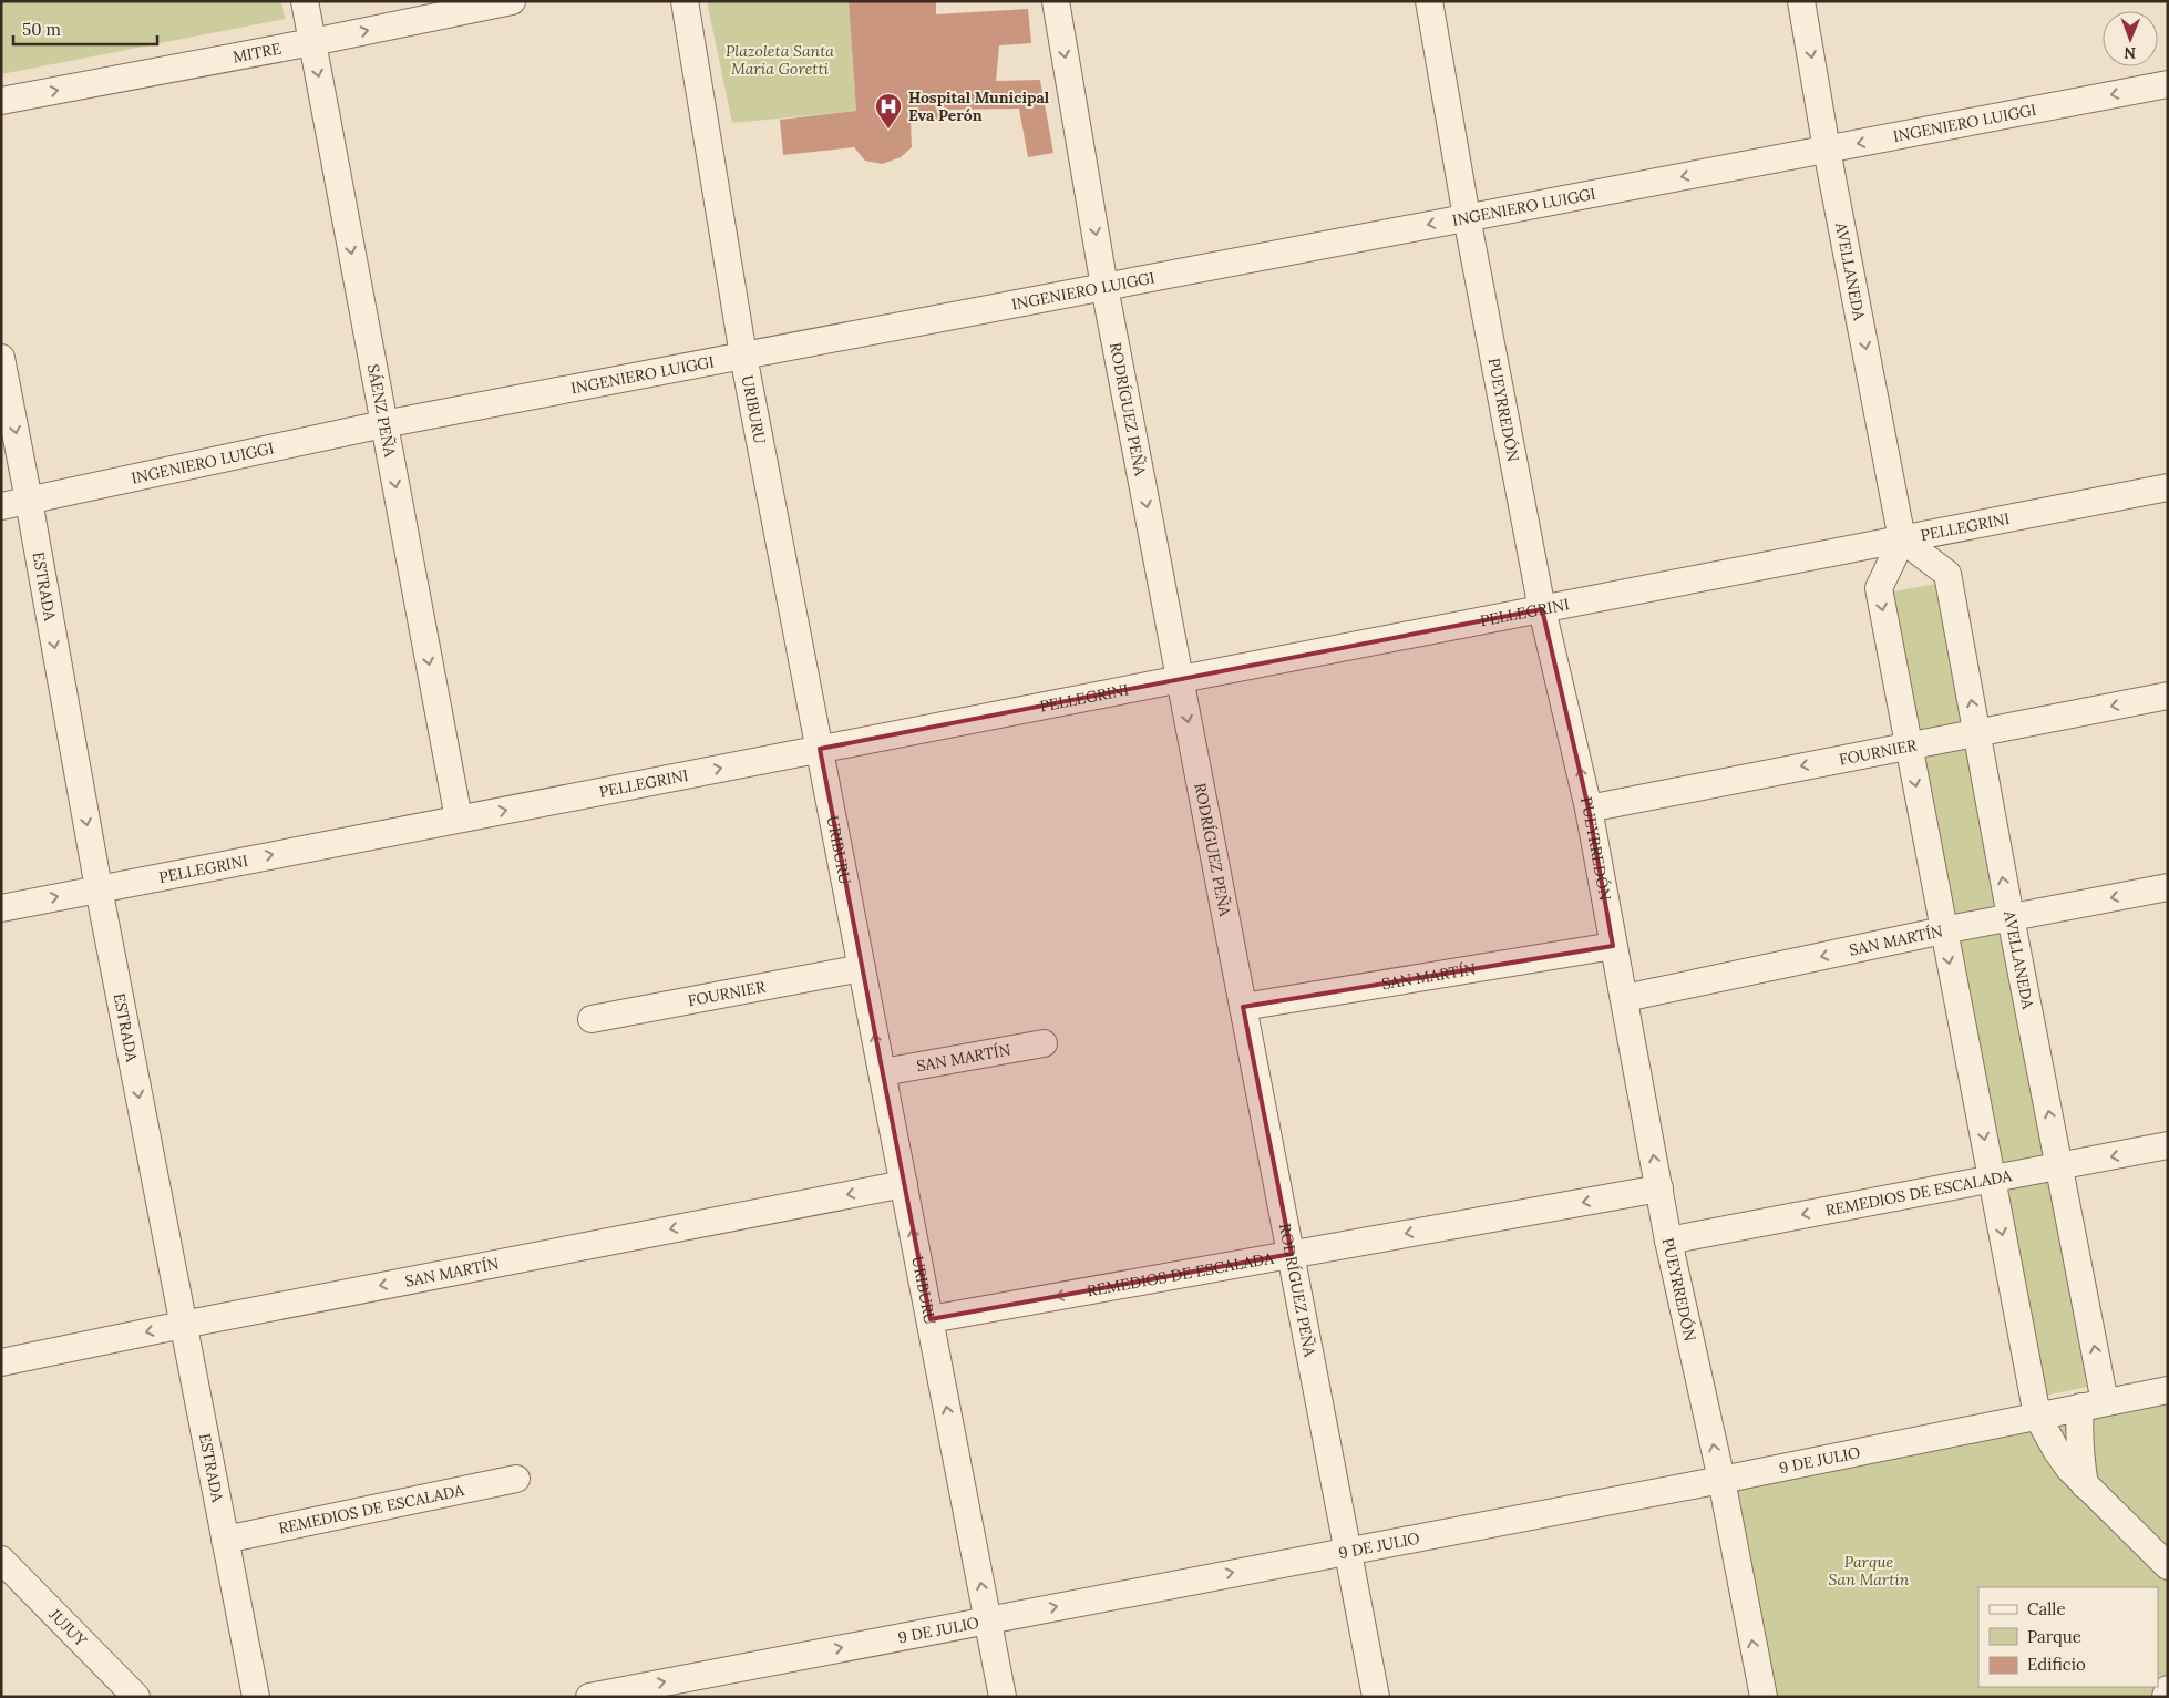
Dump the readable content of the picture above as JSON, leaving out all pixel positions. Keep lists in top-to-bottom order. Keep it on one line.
{"streets":{"street":["MITRE","INGENIERO LUIGGI","AVELLANEDA","RODRÍGUEZ PEÑA","SÁENZ PEÑA","URIBURU","PUEYRREDÓN","PELLEGRINI","ESTRADA","FOURNIER","SAN MARTÍN","REMEDIOS DE ESCALADA","9 DE JULIO","JUJUY"]},"crossings":[["MITRE","SÁENZ PEÑA"],["INGENIERO LUIGGI","AVELLANEDA"],["INGENIERO LUIGGI","RODRÍGUEZ PEÑA"],["INGENIERO LUIGGI","SÁENZ PEÑA"],["INGENIERO LUIGGI","URIBURU"],["INGENIERO LUIGGI","PUEYRREDÓN"],["INGENIERO LUIGGI","ESTRADA"],["AVELLANEDA","PELLEGRINI"],["AVELLANEDA","FOURNIER"],["AVELLANEDA","SAN MARTÍN"],["AVELLANEDA","REMEDIOS DE ESCALADA"],["AVELLANEDA","9 DE JULIO"],["RODRÍGUEZ PEÑA","PELLEGRINI"],["RODRÍGUEZ PEÑA","SAN MARTÍN"],["RODRÍGUEZ PEÑA","REMEDIOS DE ESCALADA"],["RODRÍGUEZ PEÑA","9 DE JULIO"],["SÁENZ PEÑA","PELLEGRINI"],["URIBURU","PELLEGRINI"],["URIBURU","FOURNIER"],["URIBURU","SAN MARTÍN"],["URIBURU","REMEDIOS DE ESCALADA"],["URIBURU","9 DE JULIO"],["PUEYRREDÓN","PELLEGRINI"],["PUEYRREDÓN","FOURNIER"],["PUEYRREDÓN","SAN MARTÍN"],["PUEYRREDÓN","REMEDIOS DE ESCALADA"],["PUEYRREDÓN","9 DE JULIO"],["PELLEGRINI","ESTRADA"],["ESTRADA","SAN MARTÍN"],["ESTRADA","REMEDIOS DE ESCALADA"]],"one_way":["MITRE","INGENIERO LUIGGI","RODRÍGUEZ PEÑA","SÁENZ PEÑA","PUEYRREDÓN","PELLEGRINI","ESTRADA","FOURNIER","SAN MARTÍN","REMEDIOS DE ESCALADA","9 DE JULIO"],"parks":["Plazoleta Santa Maria Goretti","Parque San Martín"],"places":{"hospital":["Hospital Municipal Eva Perón"]},"legend":["Calle","Parque","Edificio"],"scale_bar":"50 m","north":"bottom"}
